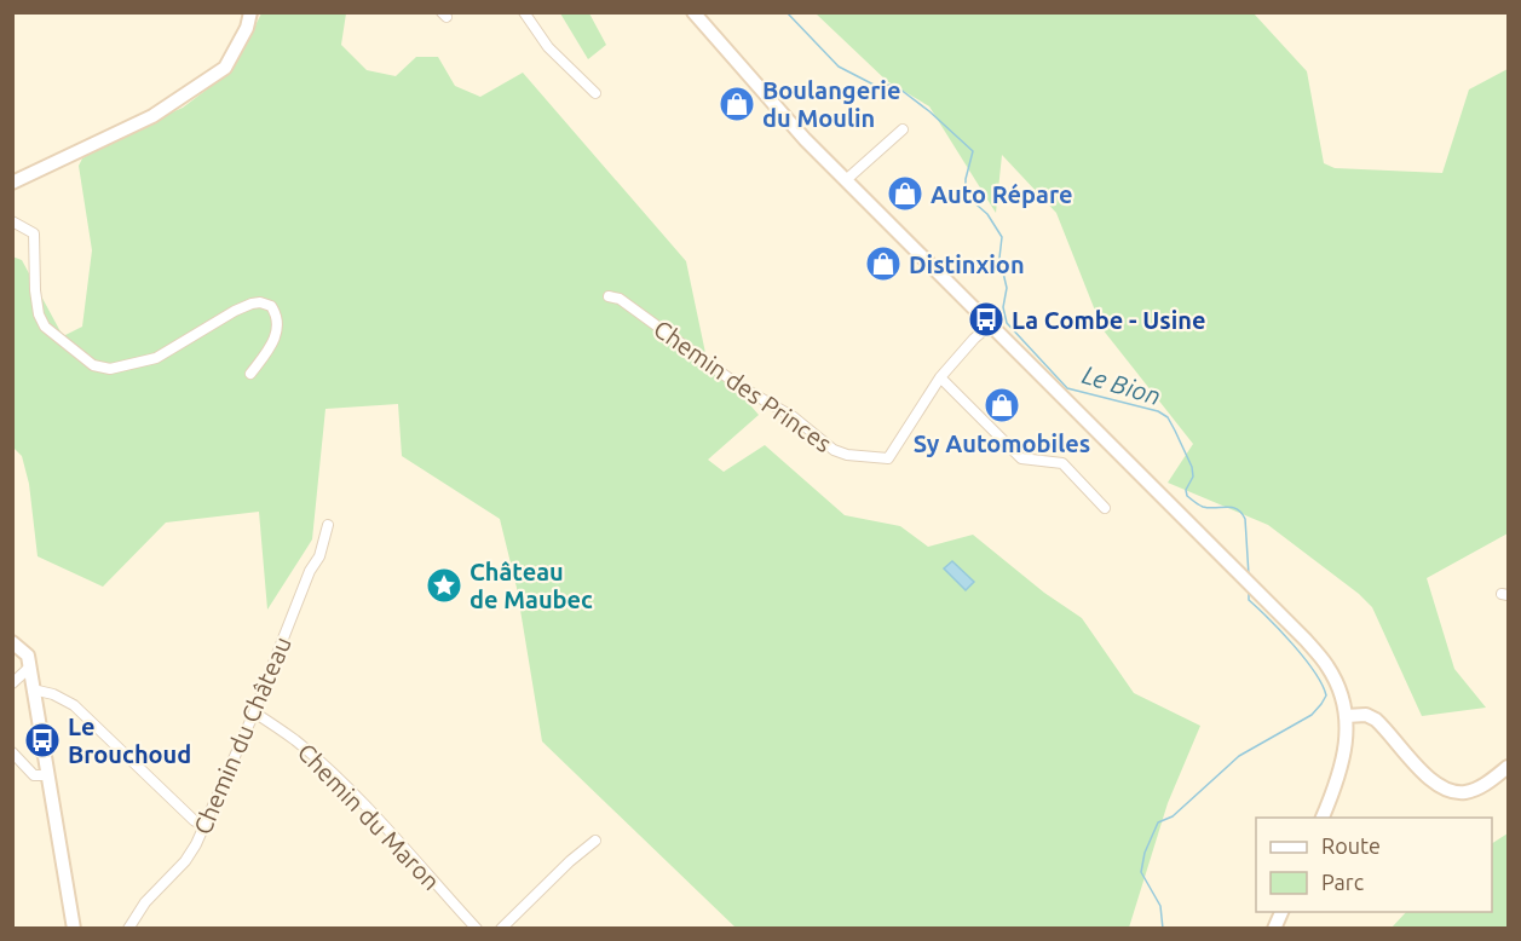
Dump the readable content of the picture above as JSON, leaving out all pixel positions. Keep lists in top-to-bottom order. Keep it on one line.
{"streets":{"street":["Chemin des Princes","Chemin du Château","Chemin du Maron"]},"crossings":[["Chemin du Château","Chemin du Maron"]],"water":["Le Bion"],"places":{"shop":["Boulangerie du Moulin","Auto Répare","Distinxion","Sy Automobiles"],"bus stop":["La Combe - Usine","Le Brouchoud"],"place":["Château de Maubec"]},"legend":["Route","Parc"]}
